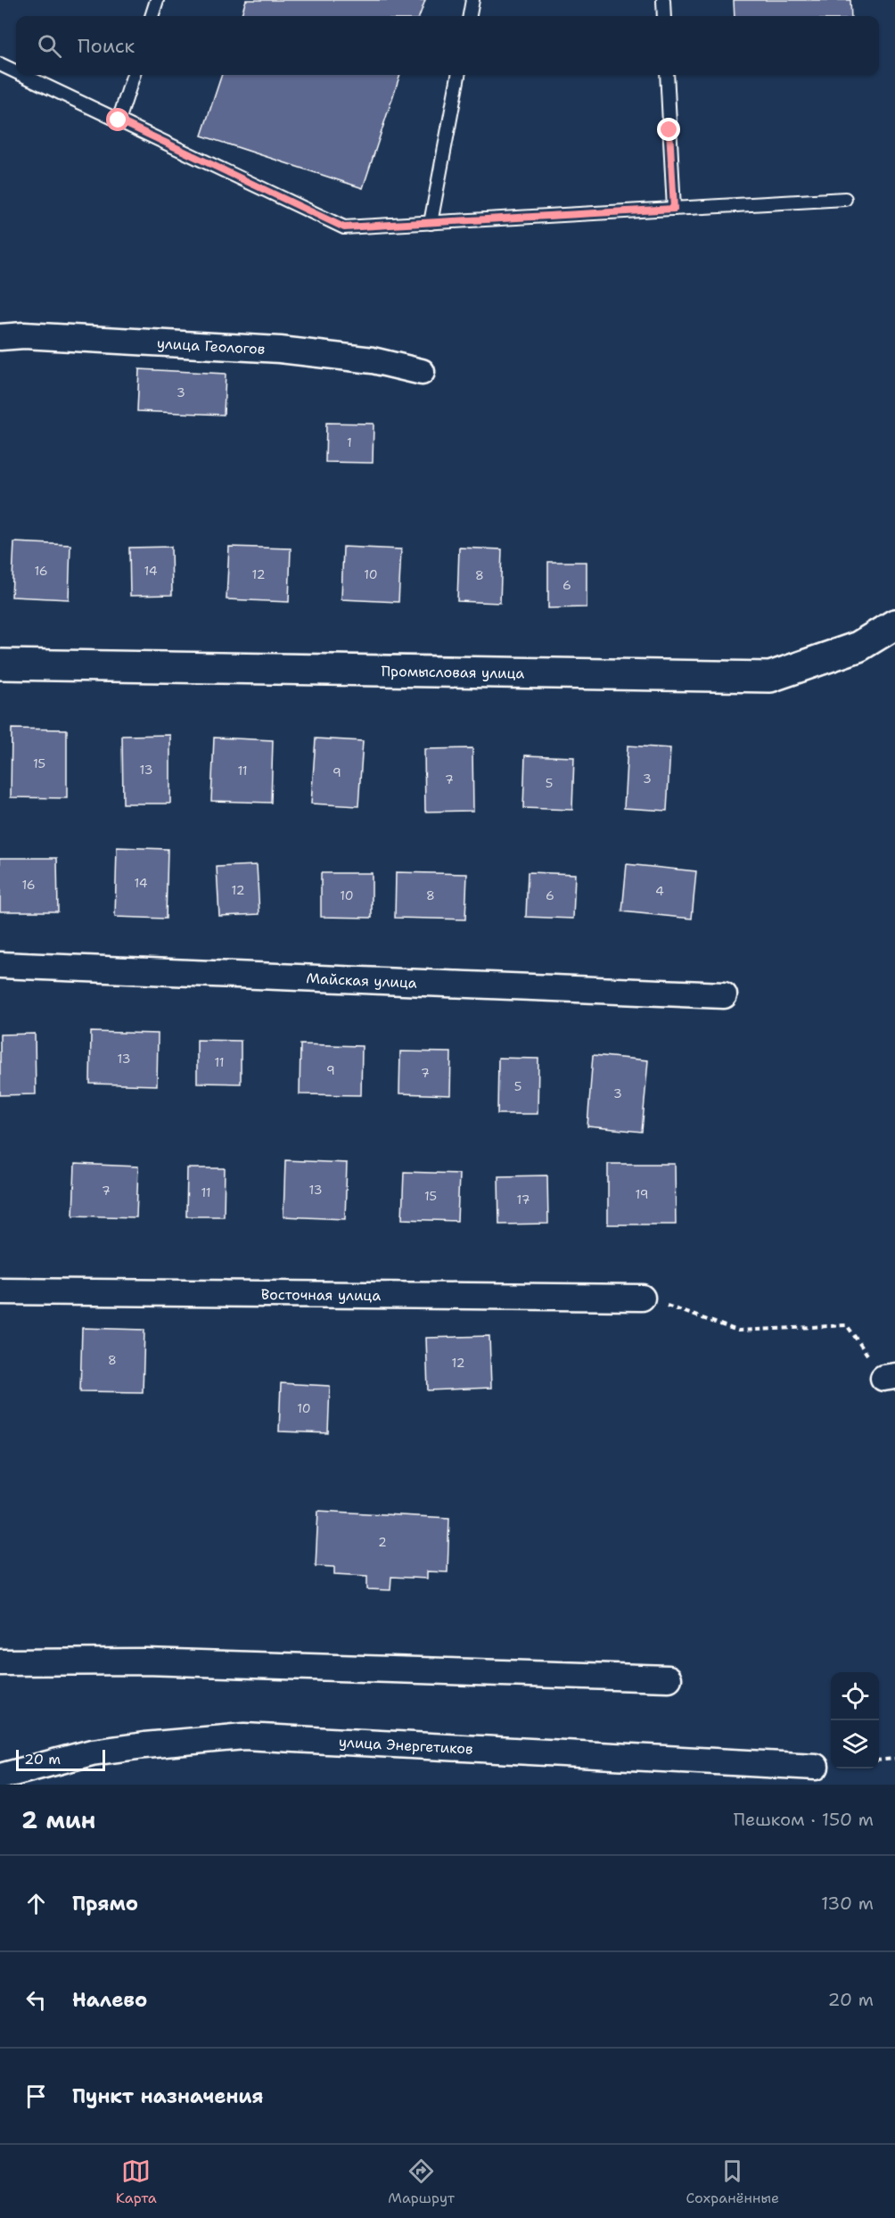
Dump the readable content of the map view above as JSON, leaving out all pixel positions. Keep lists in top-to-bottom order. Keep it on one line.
{"streets":{"street":["улица Геологов","Промысловая улица","Майская улица","Восточная улица","улица Энергетиков"]},"house_numbers":["3","1","16","14","12","10","8","6","15","13","11","9","3","7","5","14","16","12","4","10","8","6","13","11","9","7","5","3","13","7","11","19","15","17","8","12","10","2"],"scale_bar":"20 m","page":{"search":"Поиск","scale":"20 m","heading":["2 мин","Пешком · 150 m"],"list":[["Прямо","130 m"],["Налево","20 m"],"Пункт назначения"],"nav":["Карта","Маршрут","Сохранённые"]}}
